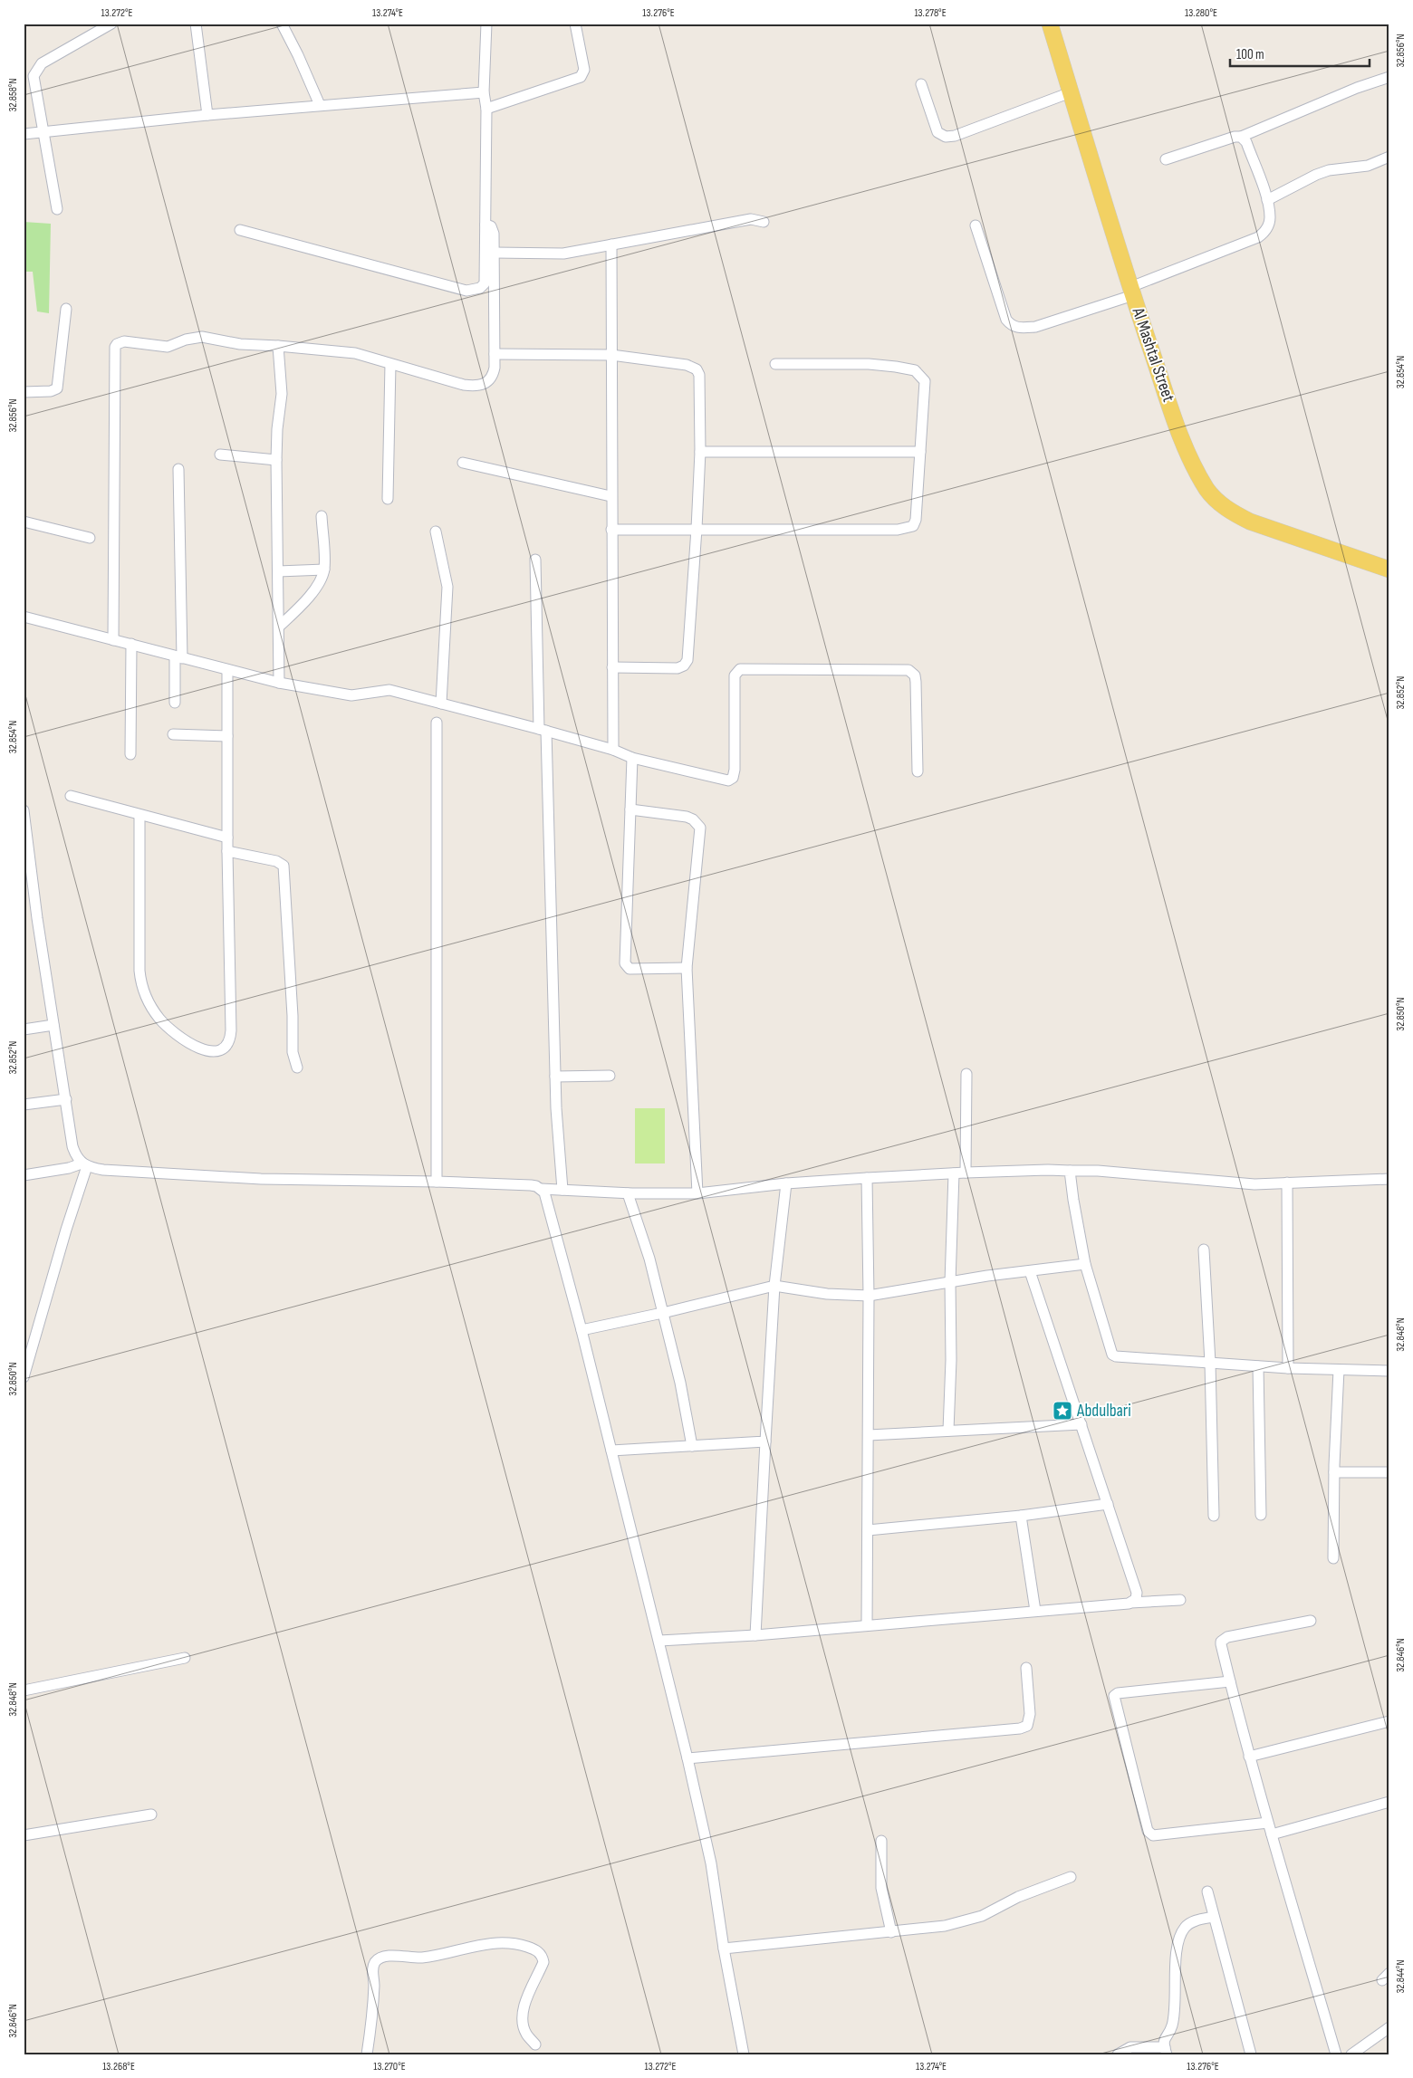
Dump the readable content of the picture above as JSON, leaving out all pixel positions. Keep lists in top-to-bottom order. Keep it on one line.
{"streets":{"main road":["Al Mashtal Street"]},"places":{"place":["Abdulbari"]},"scale_bar":"100 m","coordinates":["13.272°E","13.274°E","13.276°E","13.278°E","13.280°E","32.856°N","32.858°N","32.854°N","32.852°N","32.850°N","32.848°N","32.846°N","32.844°N","13.268°E","13.270°E"]}
